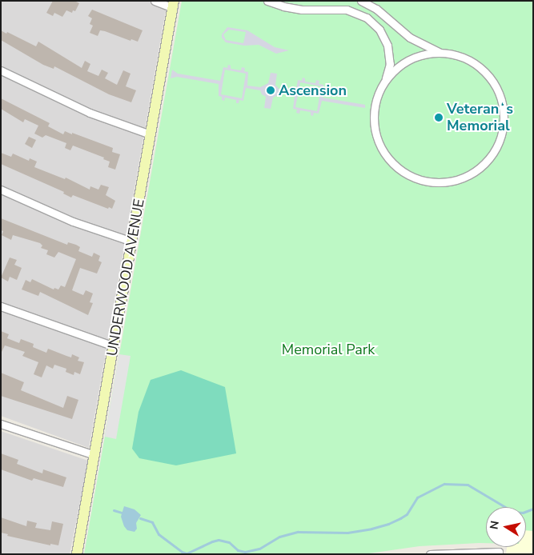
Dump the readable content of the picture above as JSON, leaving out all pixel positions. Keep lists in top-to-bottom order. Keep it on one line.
{"streets":{"main road":["UNDERWOOD AVENUE"]},"parks":["Memorial Park"],"places":["Ascension","Veteranʻs Memorial"],"north":"left"}
